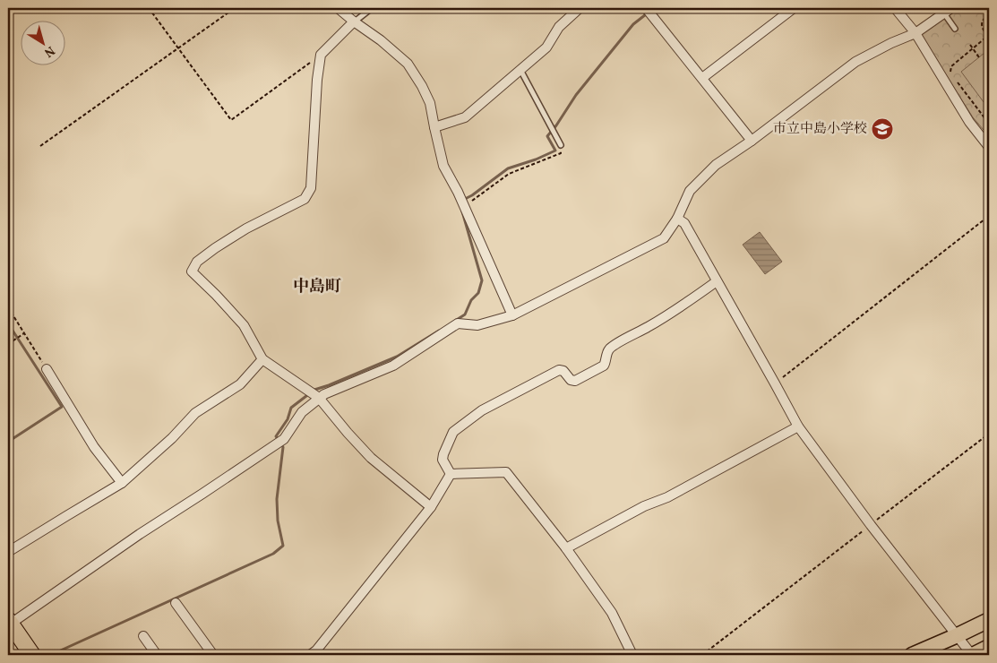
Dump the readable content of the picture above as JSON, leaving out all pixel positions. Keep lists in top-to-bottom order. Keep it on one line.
{"districts":["中島町"],"places":{"school or university":["市立中島小学校"]},"north":"bottom right"}
